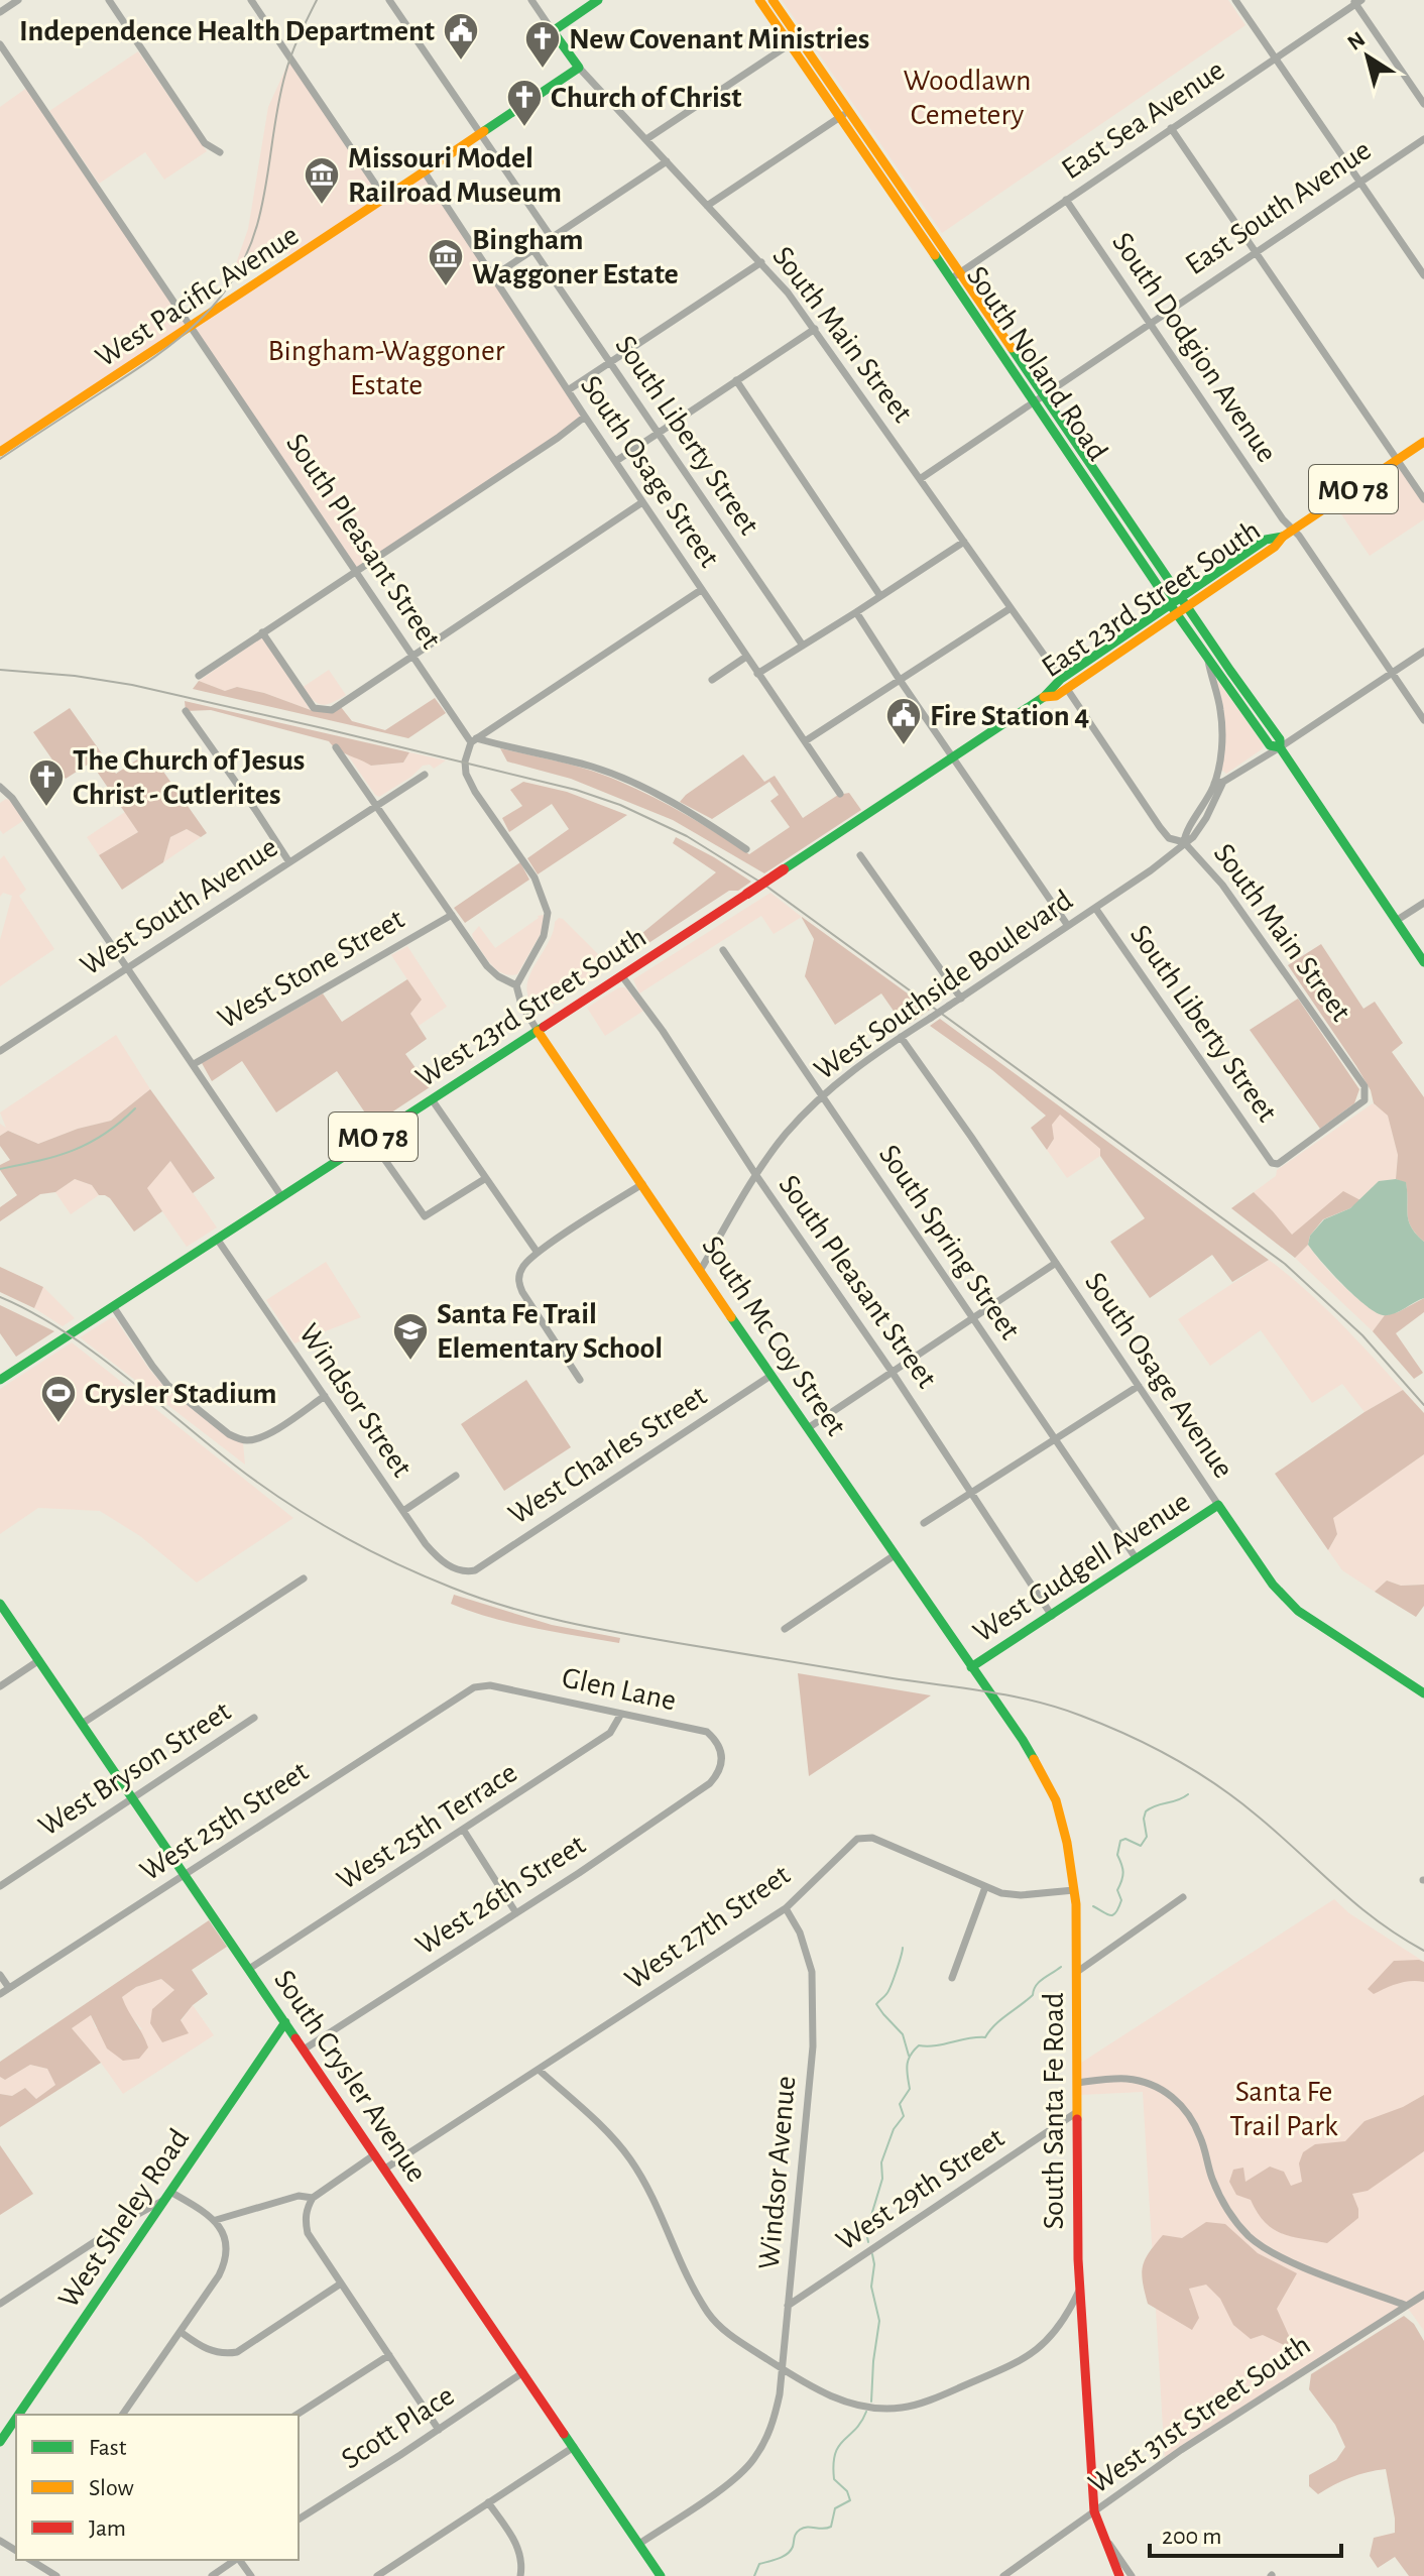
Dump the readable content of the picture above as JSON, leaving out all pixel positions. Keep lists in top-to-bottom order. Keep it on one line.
{"streets":{"main road":["West Pacific Avenue","South Main Street","South Noland Road","MO 78","East 23rd Street South","West 23rd Street South","South Mc Coy Street","South Osage Avenue","West Gudgell Avenue","South Crysler Avenue","South Santa Fe Road","West Sheley Road"],"street":["East Sea Avenue","East South Avenue","South Dodgion Avenue","South Liberty Street","South Osage Street","South Pleasant Street","West South Avenue","West Stone Street","West Southside Boulevard","South Spring Street","Windsor Street","West Charles Street","Glen Lane","West Bryson Street","West 25th Street","West 25th Terrace","West 26th Street","West 27th Street","Windsor Avenue","West 29th Street","West 31st Street South","Scott Place"]},"crossings":[["East Sea Avenue","South Dodgion Avenue"],["East Sea Avenue","South Noland Road"],["East South Avenue","South Main Street"],["East South Avenue","South Dodgion Avenue"],["East South Avenue","South Noland Road"],["West Pacific Avenue","South Main Street"],["West Pacific Avenue","South Osage Street"],["West Pacific Avenue","South Pleasant Street"],["South Main Street","South Liberty Street"],["South Main Street","East 23rd Street South"],["South Main Street","West Southside Boulevard"],["South Dodgion Avenue","East 23rd Street South"],["South Noland Road","East 23rd Street South"],["South Liberty Street","West Southside Boulevard"],["South Pleasant Street","West Southside Boulevard"],["South Pleasant Street","West 23rd Street South"],["South Pleasant Street","West Gudgell Avenue"],["East 23rd Street South","West 23rd Street South"],["West Southside Boulevard","South Spring Street"],["West Southside Boulevard","South Mc Coy Street"],["West Southside Boulevard","South Osage Avenue"],["West 23rd Street South","South Mc Coy Street"],["West 23rd Street South","Windsor Street"],["South Spring Street","West Gudgell Avenue"],["South Mc Coy Street","West Charles Street"],["South Mc Coy Street","West Gudgell Avenue"],["South Mc Coy Street","South Santa Fe Road"],["South Osage Avenue","West Gudgell Avenue"],["Windsor Street","West Charles Street"],["West Gudgell Avenue","South Santa Fe Road"],["Glen Lane","West 25th Street"],["Glen Lane","West 25th Terrace"],["Glen Lane","West 26th Street"],["West Bryson Street","South Crysler Avenue"],["West 25th Street","South Crysler Avenue"],["West 25th Terrace","South Crysler Avenue"],["West 26th Street","South Crysler Avenue"],["West 27th Street","South Crysler Avenue"],["West 27th Street","South Santa Fe Road"],["West 27th Street","Windsor Avenue"],["South Crysler Avenue","Windsor Avenue"],["South Crysler Avenue","West Sheley Road"],["South Crysler Avenue","Scott Place"],["South Santa Fe Road","West 29th Street"],["South Santa Fe Road","West 31st Street South"],["Windsor Avenue","West 29th Street"]],"parks":["Woodlawn Cemetery","Bingham-Waggoner Estate","Santa Fe Trail Park"],"places":{"public building":["Independence Health Department","Fire Station 4"],"church":["New Covenant Ministries","Church of Christ","The Church of Jesus Christ - Cutlerites"],"museum":["Missouri Model Railroad Museum","Bingham Waggoner Estate"],"school or university":["Santa Fe Trail Elementary School"],"sports":["Crysler Stadium"]},"legend":["Fast","Slow","Jam"],"scale_bar":"200 m","north":"top left"}
